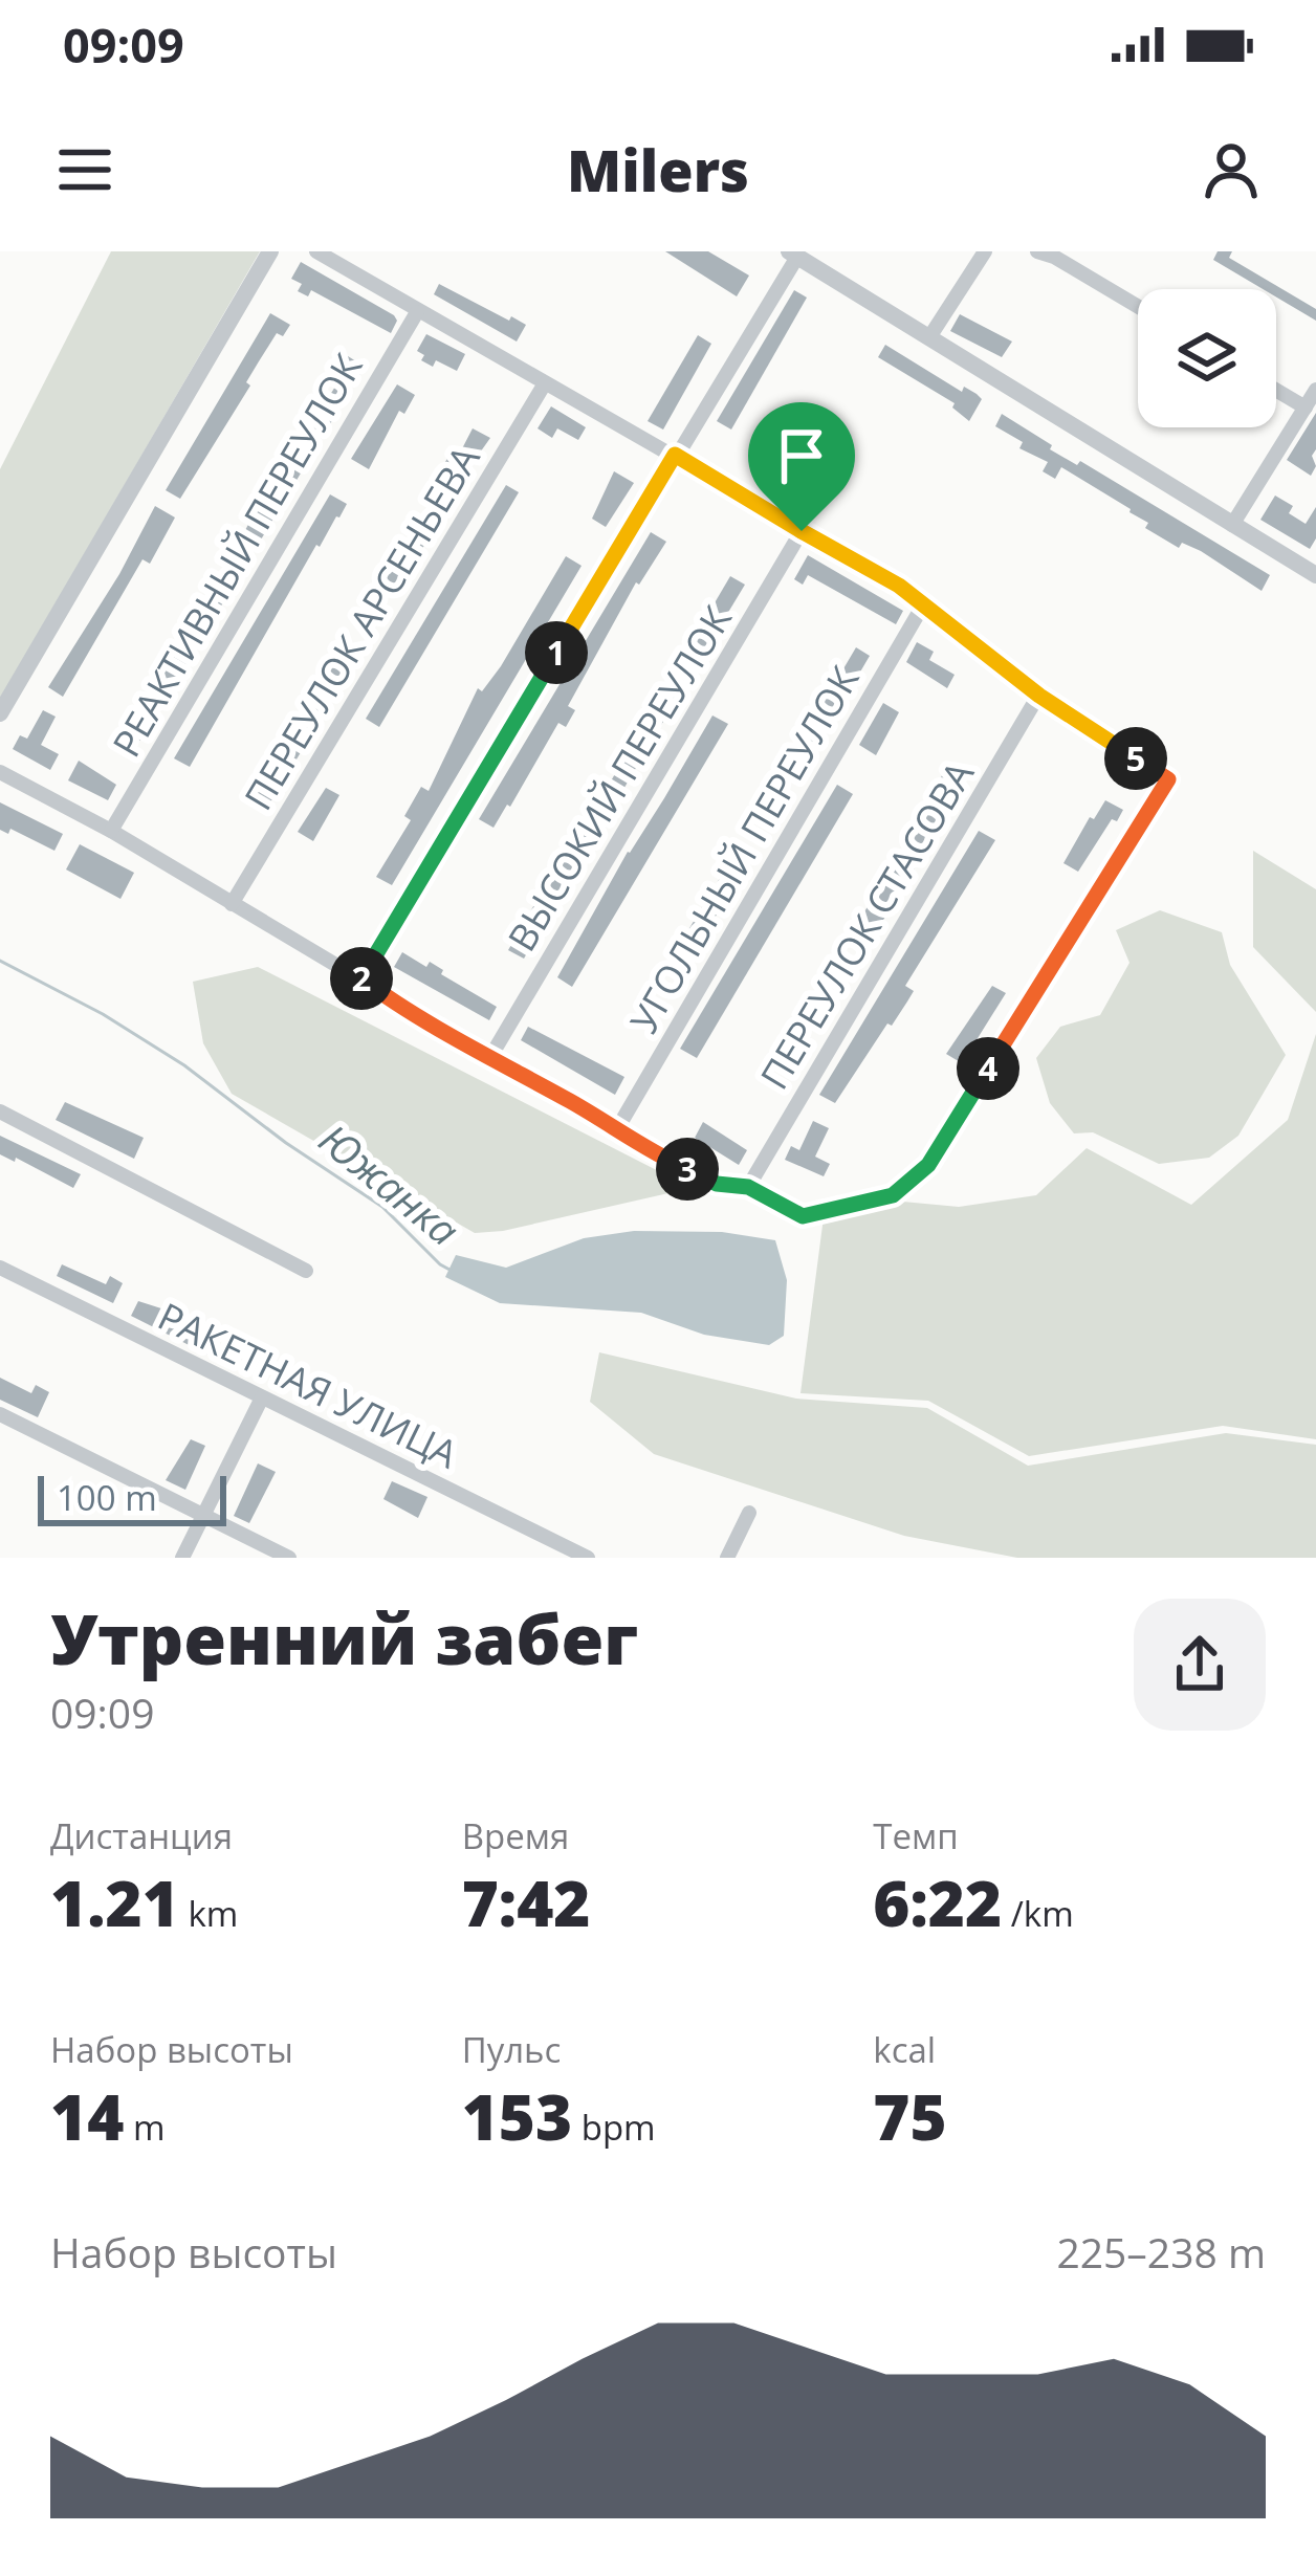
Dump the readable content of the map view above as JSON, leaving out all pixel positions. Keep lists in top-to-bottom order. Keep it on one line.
{"streets":{"street":["РЕАКТИВНЫЙ ПЕРЕУЛОК","ПЕРЕУЛОК АРСЕНЬЕВА","ВЫСОКИЙ ПЕРЕУЛОК","УГОЛЬНЫЙ ПЕРЕУЛОК","ПЕРЕУЛОК СТАСОВА","РАКЕТНАЯ УЛИЦА"]},"water":["Южанка"],"scale_bar":"100 m","page":{"status":"09:09","header":"Milers","pins":["1","5","2","4","3"],"scale":"100 m","heading":["Утренний забег","09:09"],"stats":[["Дистанция","1.21 km"],["Время","7:42"],["Темп","6:22 /km"],["Набор высоты","14 m"],["Пульс","153 bpm"],["kcal","75"]],"chart":["Набор высоты","225–238 m"]}}
